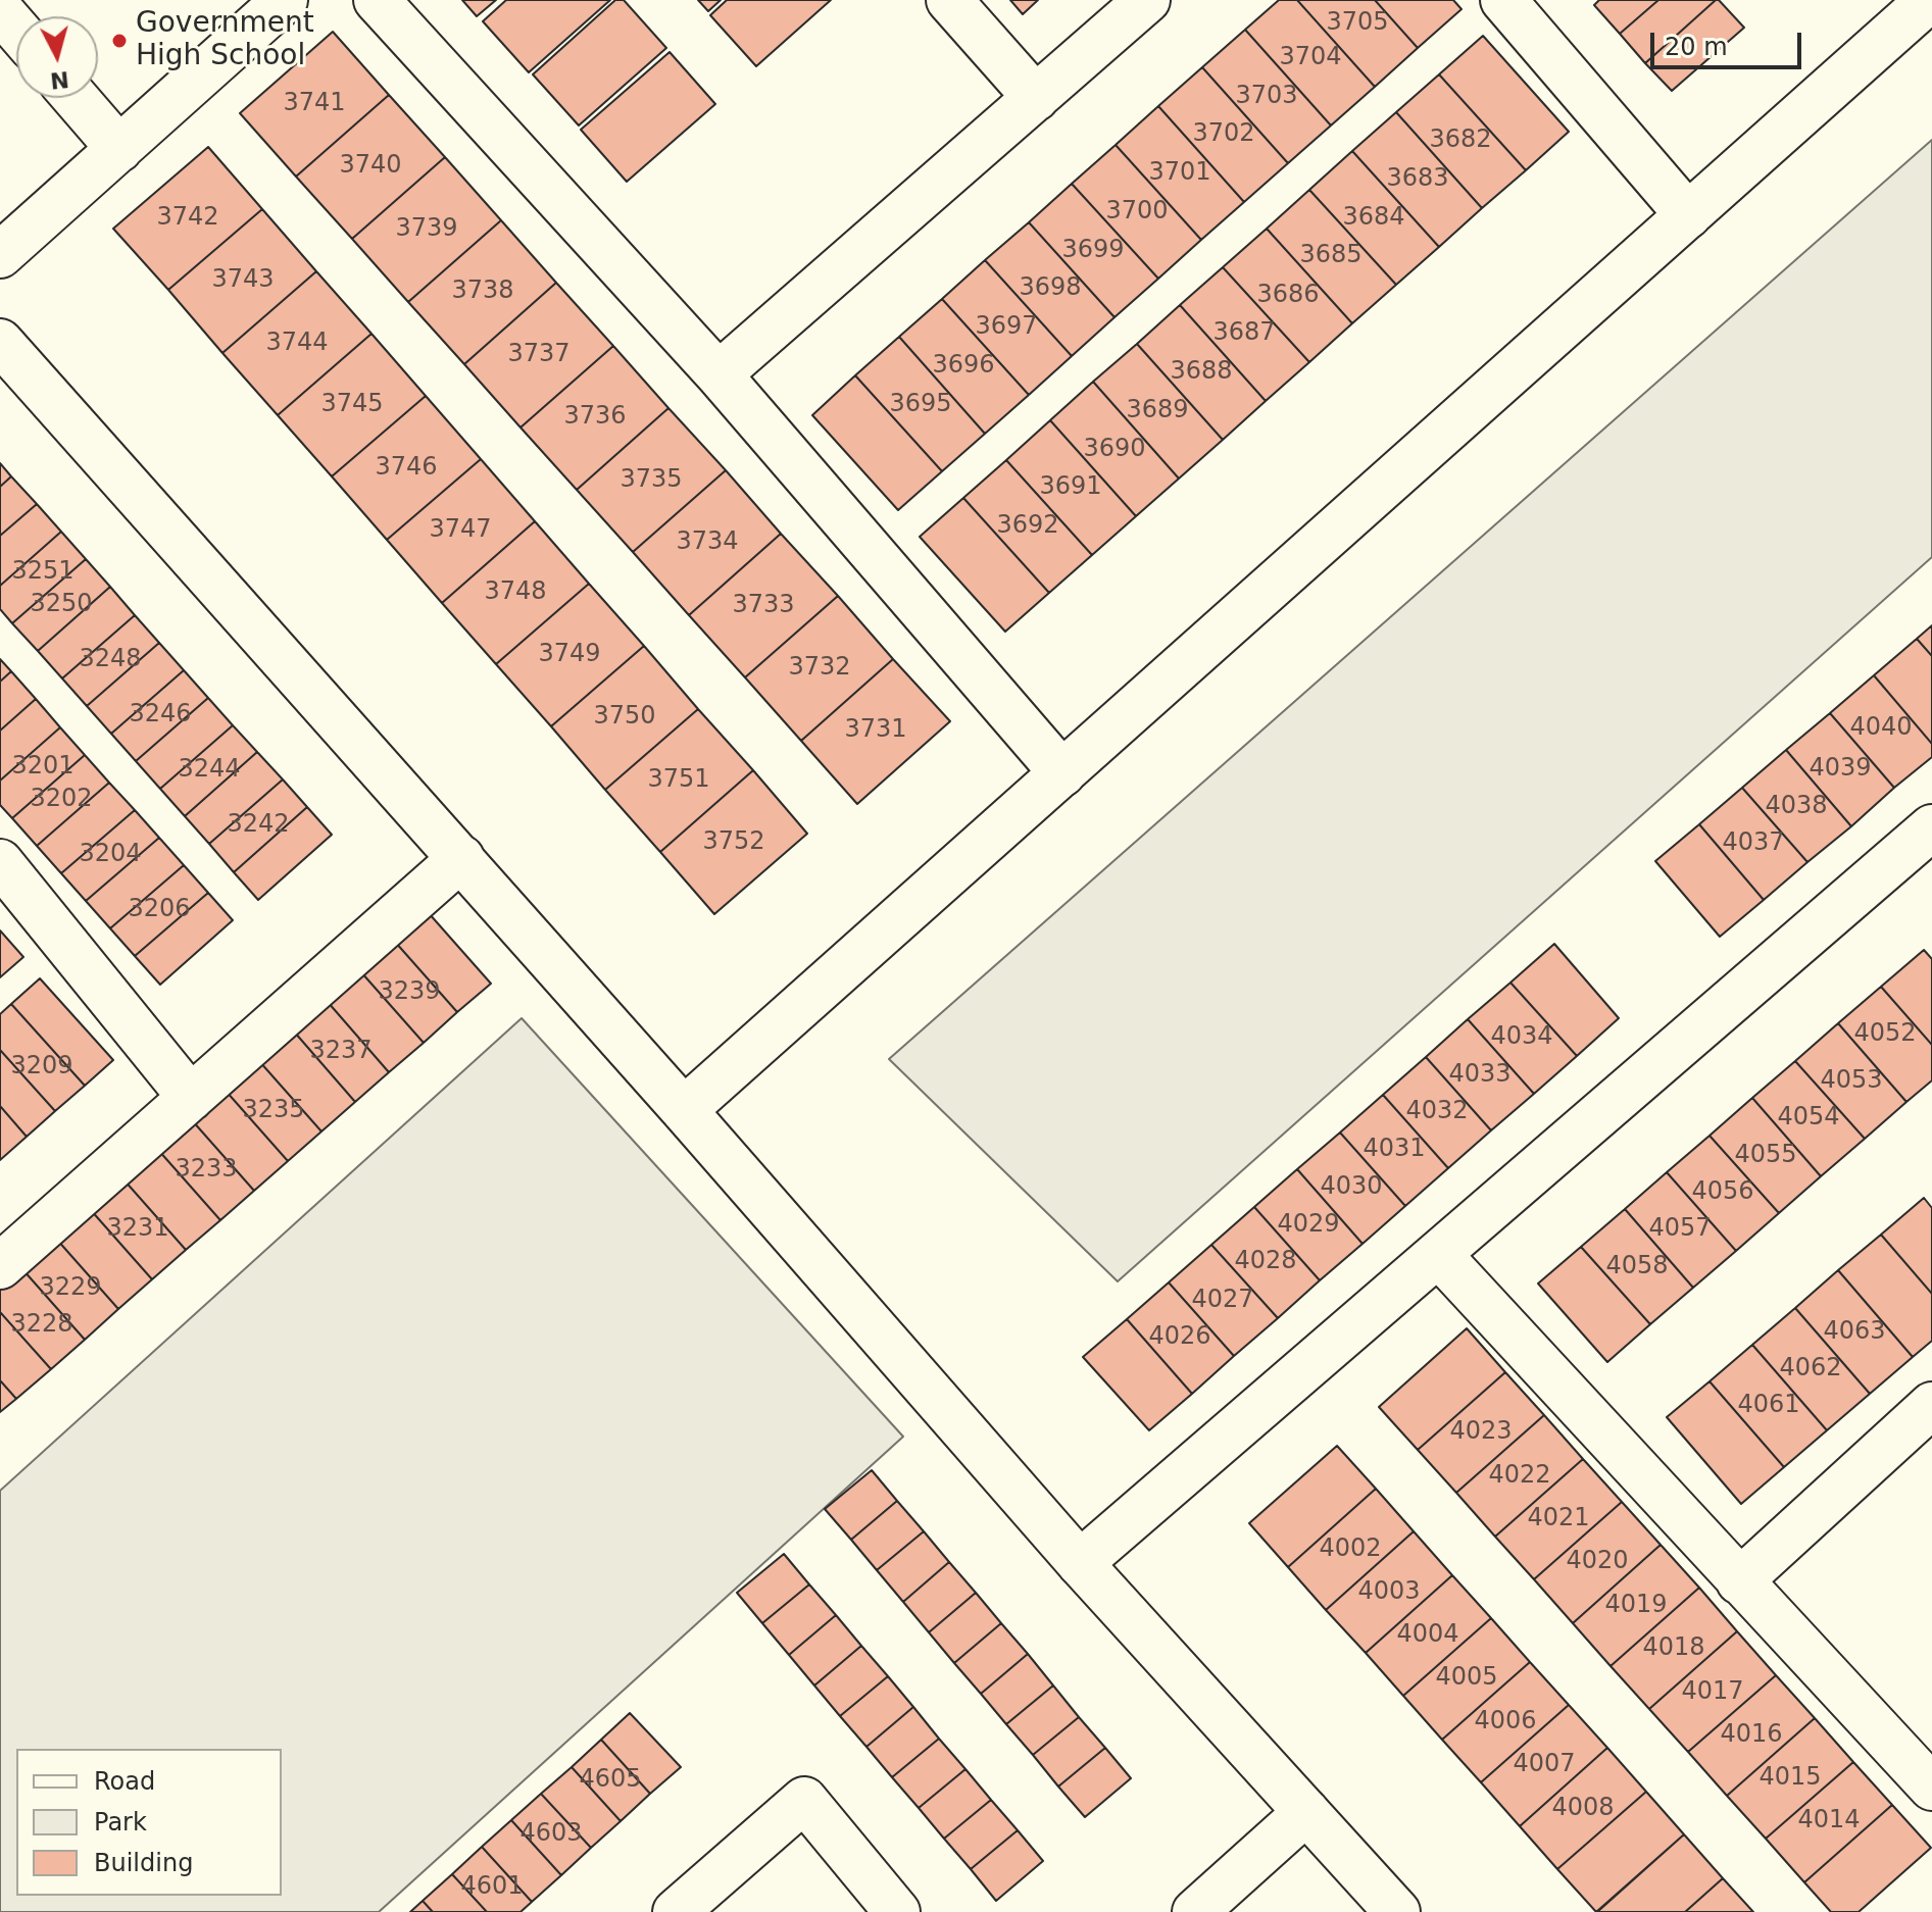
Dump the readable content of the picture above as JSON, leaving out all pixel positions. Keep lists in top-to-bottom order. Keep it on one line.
{"places":["Government High School"],"house_numbers":["3705","3704","3703","3741","3702","3682","3740","3701","3683","3700","3742","3684","3739","3699","3685","3743","3698","3738","3686","3697","3687","3744","3737","3696","3688","3745","3695","3689","3736","3690","3746","3735","3691","3692","3747","3734","3251","3748","3250","3733","3749","3248","3732","3246","3750","4040","3731","3201","4039","3244","3751","3202","4038","3242","3752","4037","3204","3206","3239","4052","4034","3237","3209","4033","4053","3235","4032","4054","4031","4055","3233","4030","4056","4029","3231","4057","4028","4058","3229","4027","3228","4063","4026","4062","4061","4023","4022","4021","4002","4020","4003","4019","4004","4018","4005","4017","4006","4016","4007","4015","4605","4008","4014","4603","4601"],"legend":["Road","Park","Building"],"scale_bar":"20 m","north":"bottom"}
